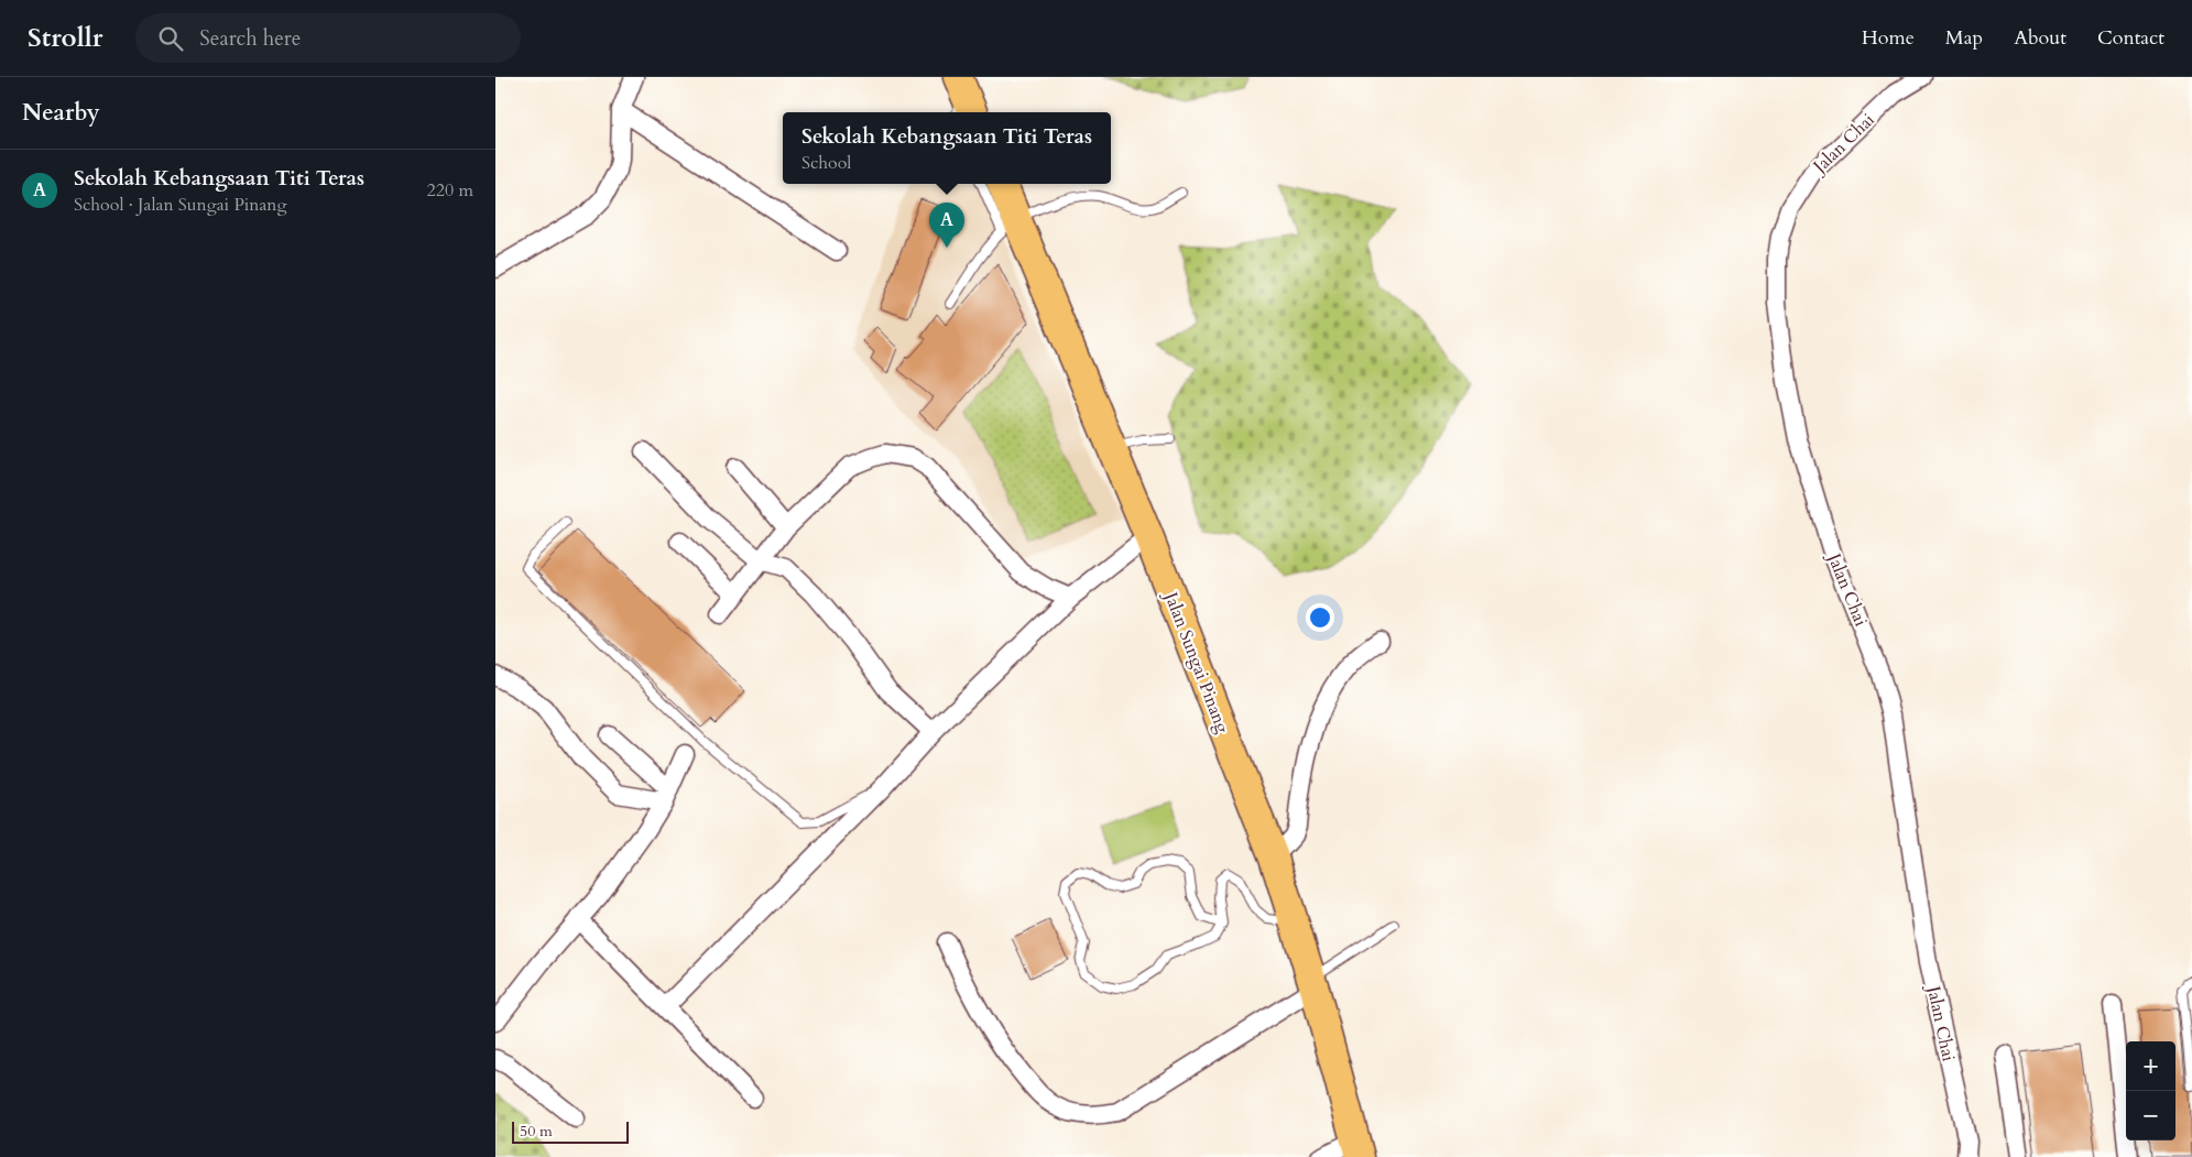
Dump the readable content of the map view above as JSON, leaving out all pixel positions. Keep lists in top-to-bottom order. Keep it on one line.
{"streets":{"main road":["Jalan Sungai Pinang"],"street":["Jalan Chai"]},"scale_bar":"50 m","page":{"header":"Strollr","search":"Search here","nav":["Home","Map","About","Contact"],"heading":"Nearby","popup":["Sekolah Kebangsaan Titi Teras","School"],"list":[{"mark":"A","name":"Sekolah Kebangsaan Titi Teras","note":"School · Jalan Sungai Pinang","value":"220 m"}],"pins":"A","map_buttons":["+","−"],"scale":"50 m"}}
